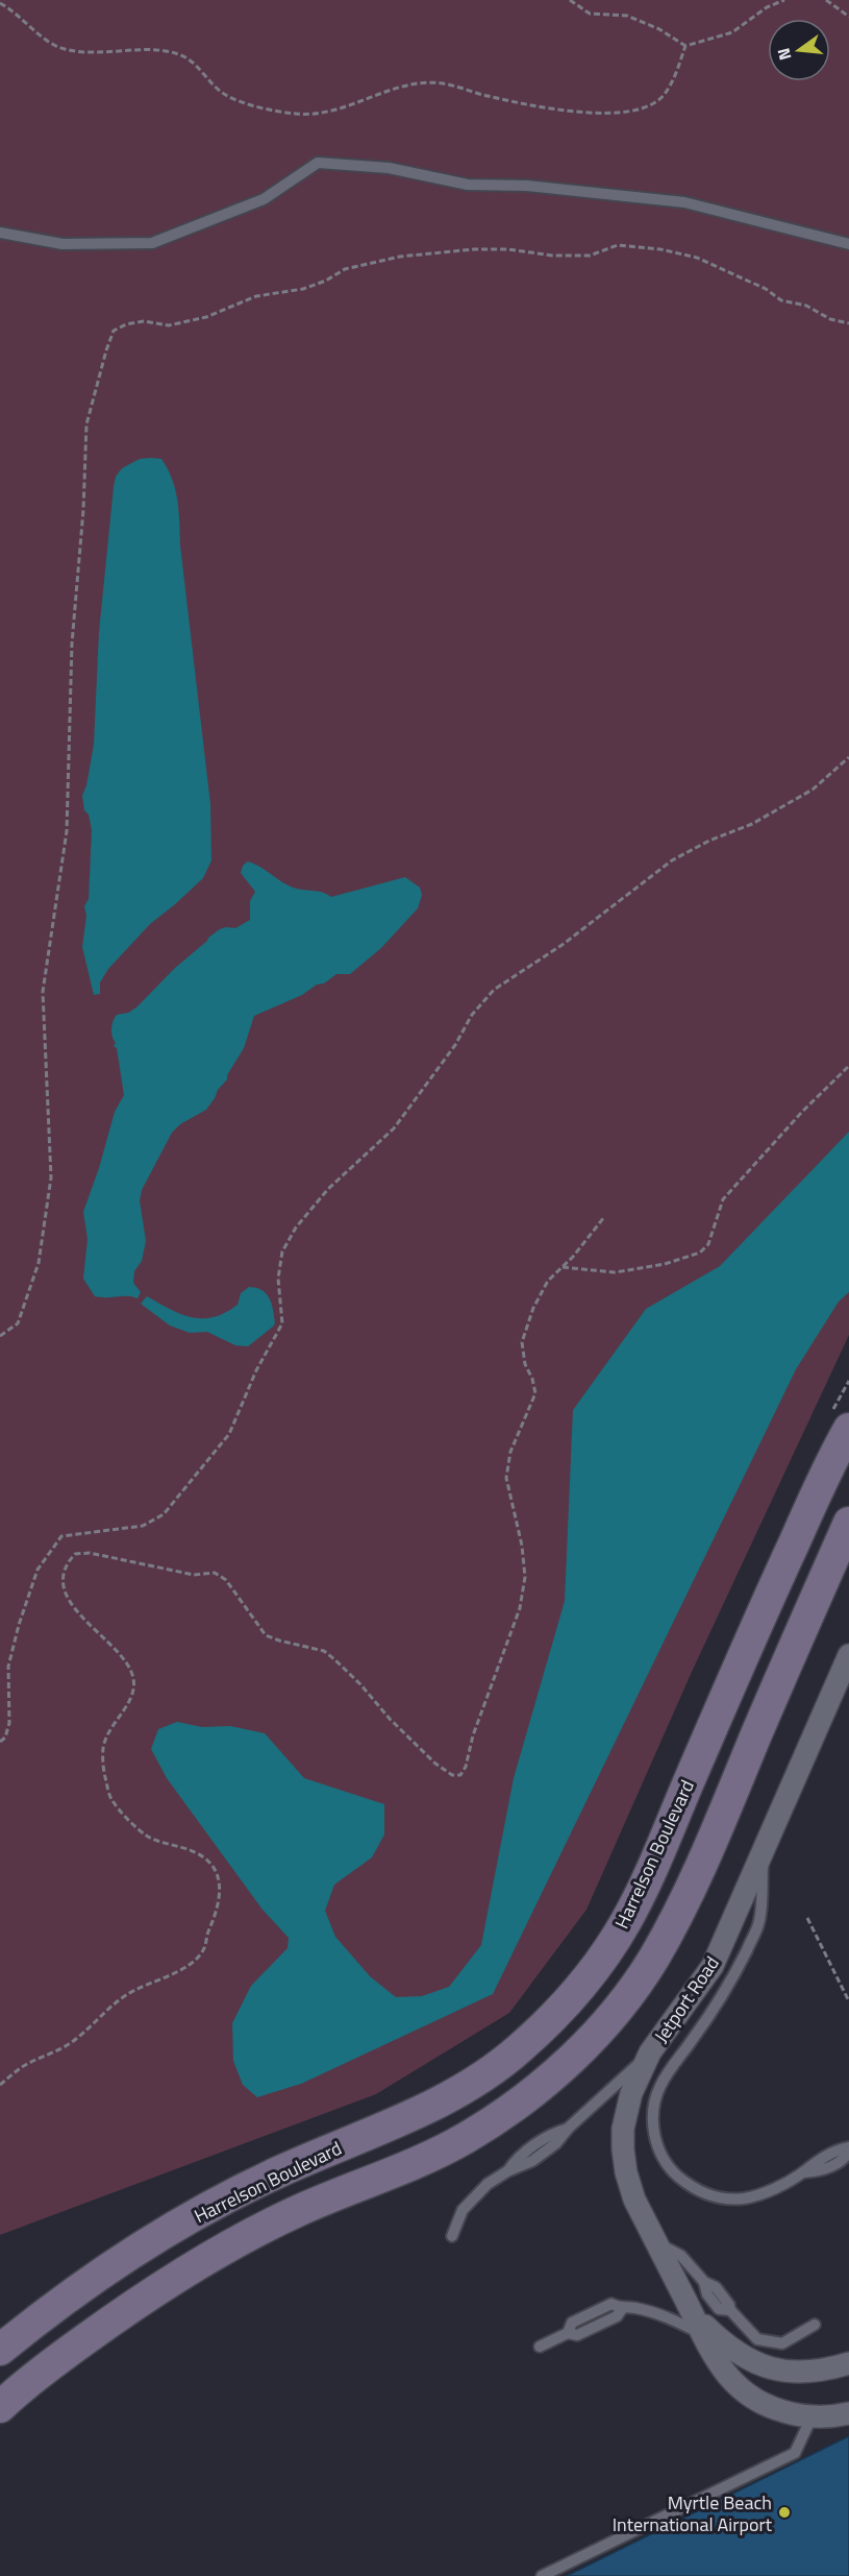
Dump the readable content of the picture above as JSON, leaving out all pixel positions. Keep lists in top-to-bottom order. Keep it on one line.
{"streets":{"main road":["Harrelson Boulevard"],"street":["Jetport Road"]},"places":["Myrtle Beach International Airport"],"north":"left"}
